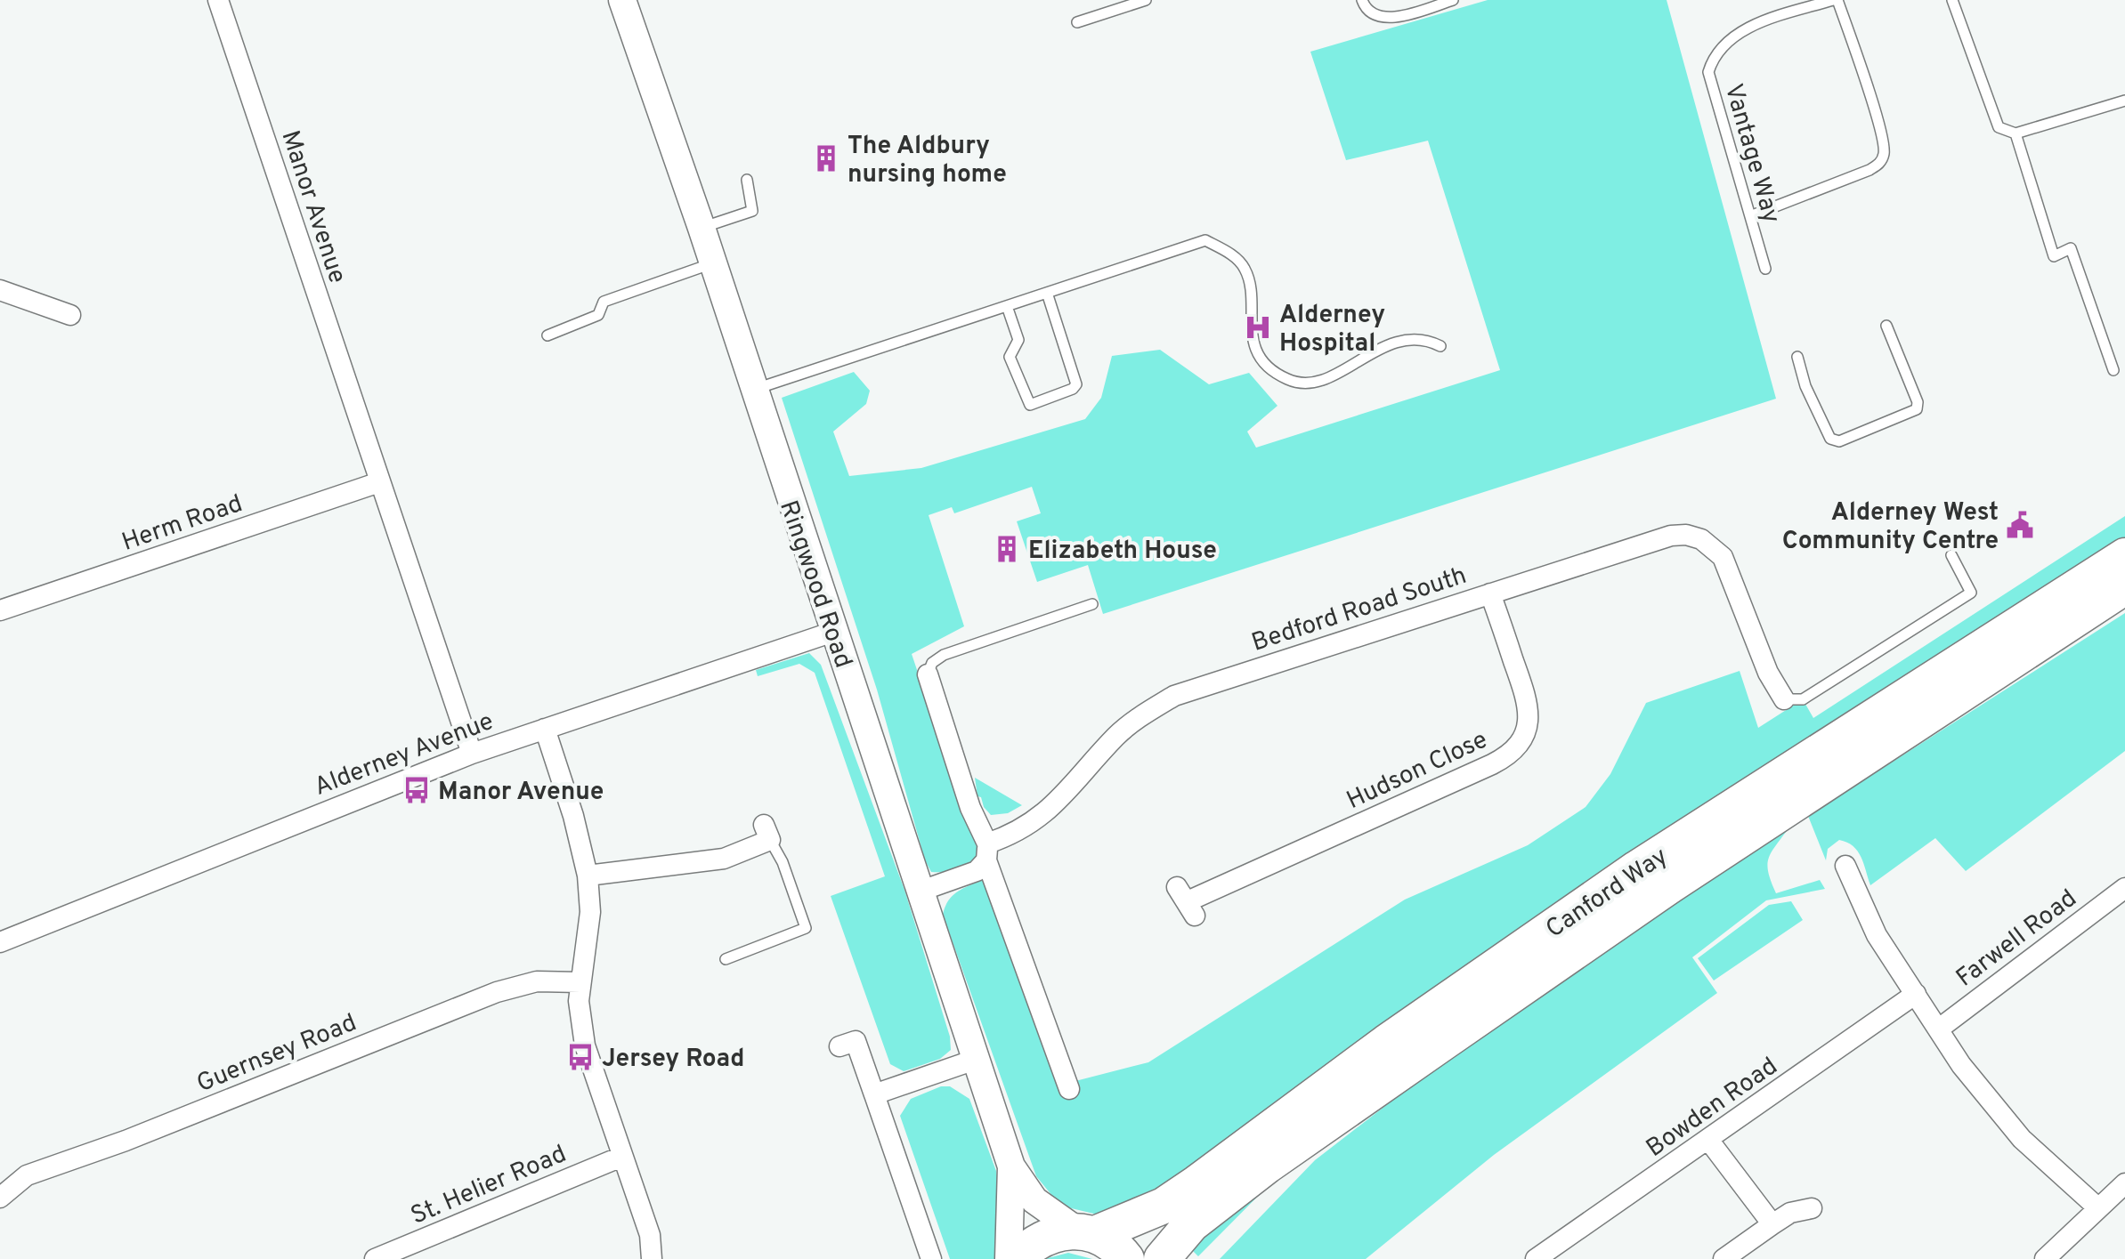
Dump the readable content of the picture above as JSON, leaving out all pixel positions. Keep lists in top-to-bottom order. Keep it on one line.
{"streets":{"highway":["Canford Way"],"main road":["Ringwood Road"],"street":["Manor Avenue","Herm Road","Bedford Road South","Alderney Avenue","Hudson Close","Farwell Road","Guernsey Road","Bowden Road","St. Helier Road"],"lane":["Vantage Way"]},"crossings":[["Manor Avenue","Herm Road"],["Manor Avenue","Alderney Avenue"],["Ringwood Road","Bedford Road South"],["Ringwood Road","Alderney Avenue"],["Ringwood Road","Canford Way"],["Bedford Road South","Hudson Close"]],"places":{"building":["The Aldbury nursing home","Elizabeth House"],"hospital":["Alderney Hospital"],"public building":["Alderney West Community Centre"],"bus stop":["Manor Avenue","Jersey Road"]}}
